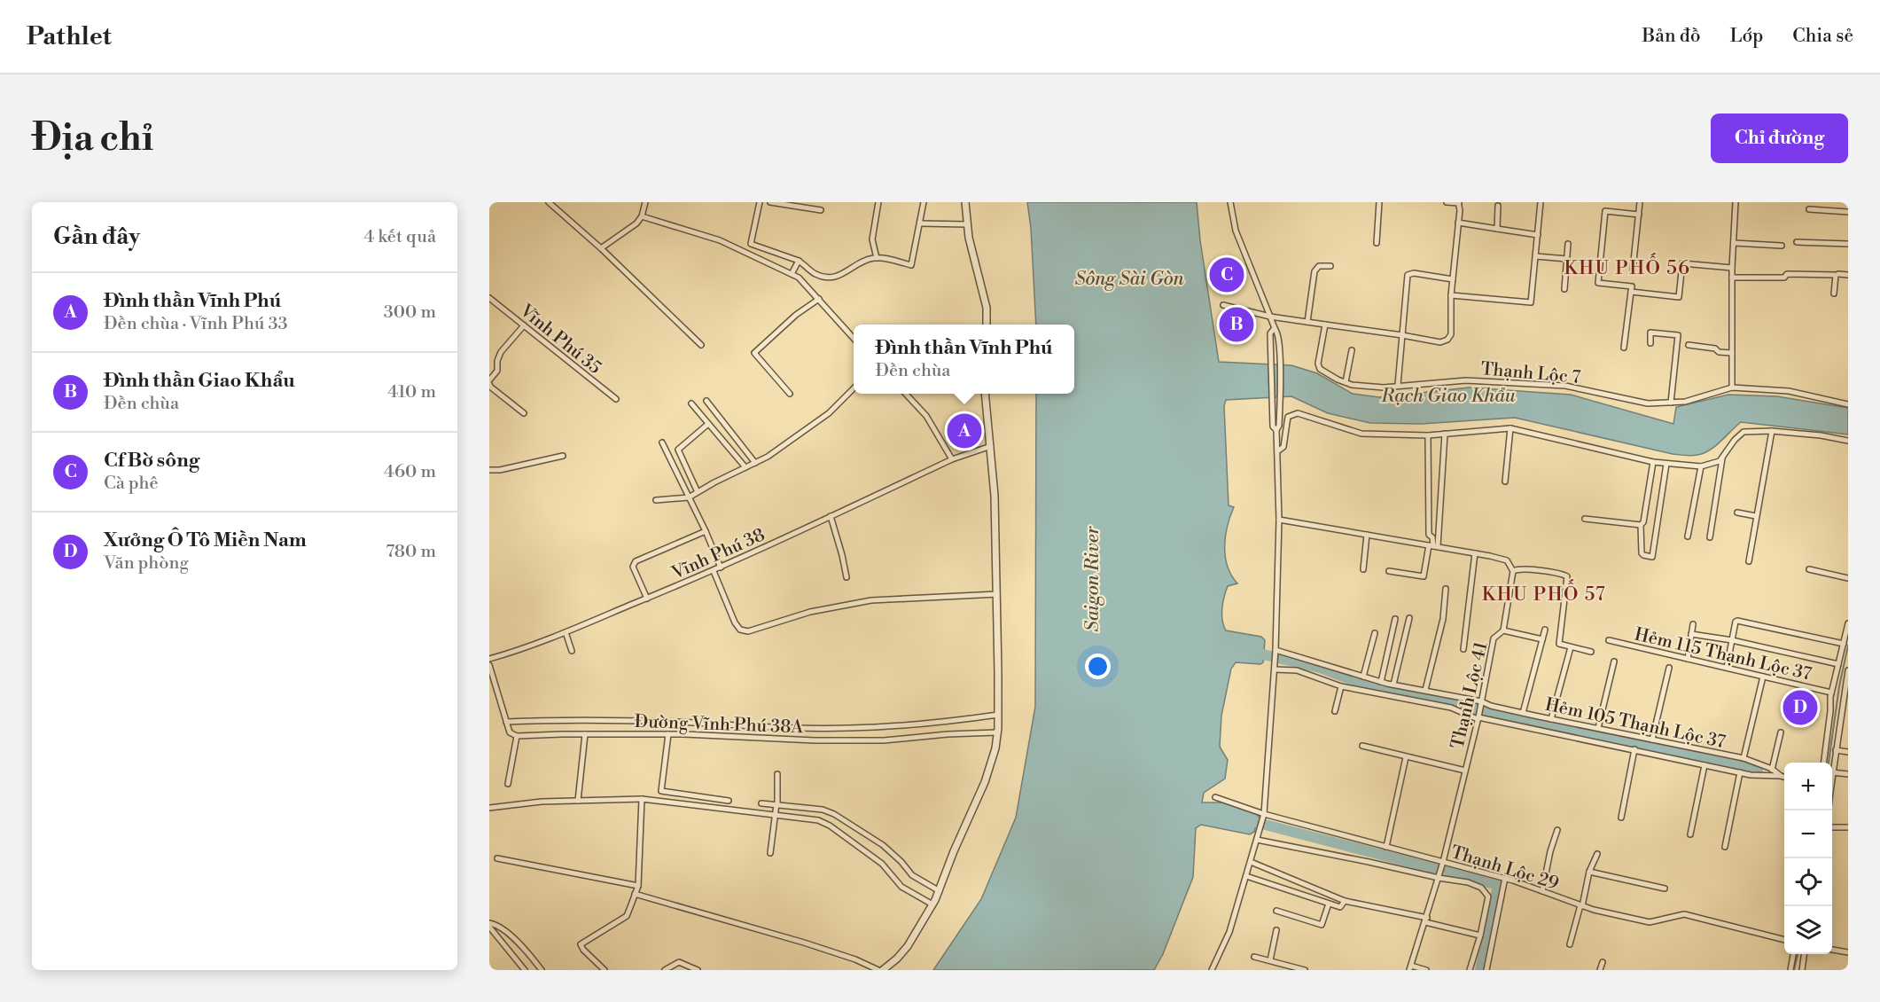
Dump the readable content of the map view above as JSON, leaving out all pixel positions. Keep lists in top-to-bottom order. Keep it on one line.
{"streets":{"street":["Vĩnh Phú 35","Thạnh Lộc 7","Vĩnh Phú 38","Hẻm 115 Thạnh Lộc 37","Thạnh Lộc 41","Hẻm 105 Thạnh Lộc 37","Đường Vĩnh Phú 38A","Thạnh Lộc 29"]},"crossings":[["Thạnh Lộc 41","Hẻm 105 Thạnh Lộc 37"],["Thạnh Lộc 41","Thạnh Lộc 29"]],"districts":["KHU PHỐ 56","KHU PHỐ 57"],"water":["Sông Sài Gòn","Rạch Giao Khẩu","Saigon River"],"page":{"header":"Pathlet","nav":["Bản đồ","Lớp","Chia sẻ"],"buttons":"Chỉ đường","title":"Địa chỉ","heading":["Gần đây","4 kết quả"],"pins":["C","B","A","D"],"list":[{"mark":"A","name":"Đình thần Vĩnh Phú","note":"Đền chùa · Vĩnh Phú 33","value":"300 m"},{"mark":"B","name":"Đình thần Giao Khẩu","note":"Đền chùa","value":"410 m"},{"mark":"C","name":"Cf Bờ sông","note":"Cà phê","value":"460 m"},{"mark":"D","name":"Xưởng Ô Tô Miền Nam","note":"Văn phòng","value":"780 m"}],"popup":["Đình thần Vĩnh Phú","Đền chùa"],"map_buttons":["+","−"]}}
